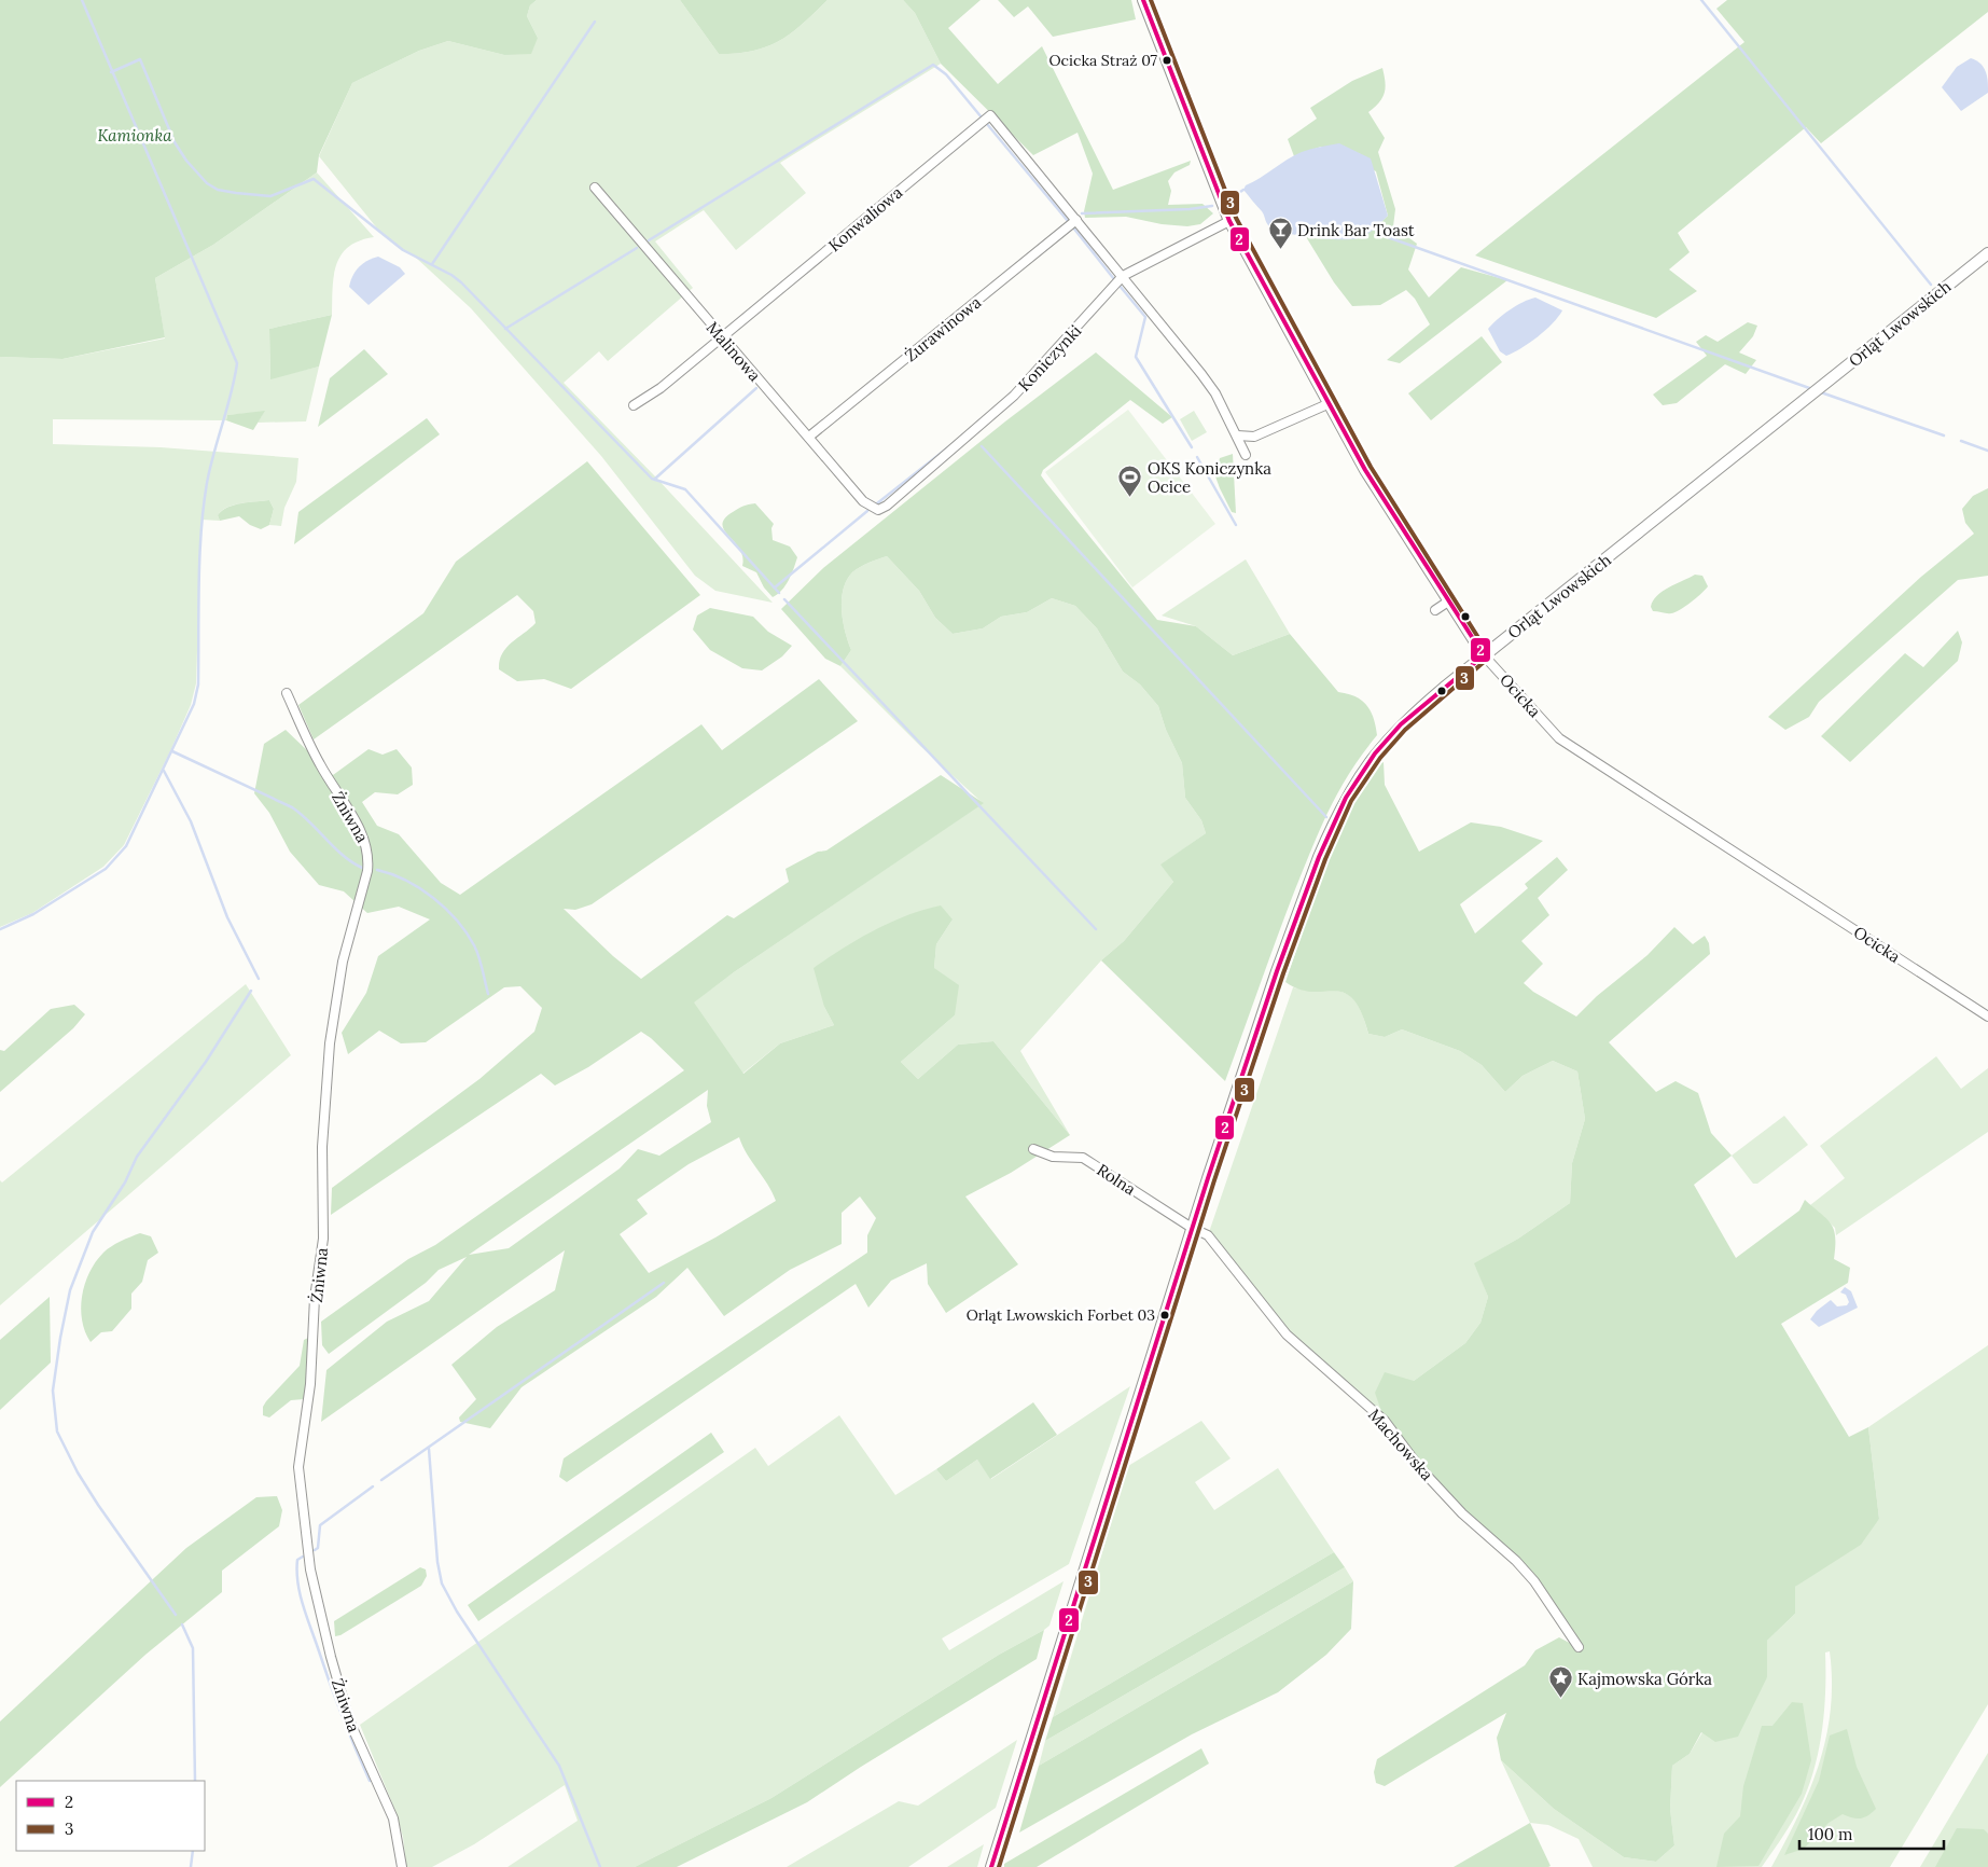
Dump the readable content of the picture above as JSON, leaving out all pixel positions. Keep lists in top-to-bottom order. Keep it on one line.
{"streets":{"street":["Konwaliowa","Orląt Lwowskich","Żurawinowa","Malinowa","Koniczynki","Ocicka","Żniwna","Rolna","Machowska"]},"crossings":[["Konwaliowa","Żurawinowa"],["Konwaliowa","Malinowa"],["Orląt Lwowskich","Ocicka"],["Orląt Lwowskich","Rolna"],["Orląt Lwowskich","Machowska"],["Żurawinowa","Malinowa"],["Malinowa","Koniczynki"],["Koniczynki","Ocicka"],["Rolna","Machowska"]],"parks":["Kamionka"],"places":{"other":["Ocicka Straż 07","Orląt Lwowskich Forbet 03"],"bar":["Drink Bar Toast"],"sports":["OKS Koniczynka Ocice"],"place":["Kajmowska Górka"]},"lines":["transit line 2","transit line 3"],"legend":["2","3"],"scale_bar":"100 m"}
